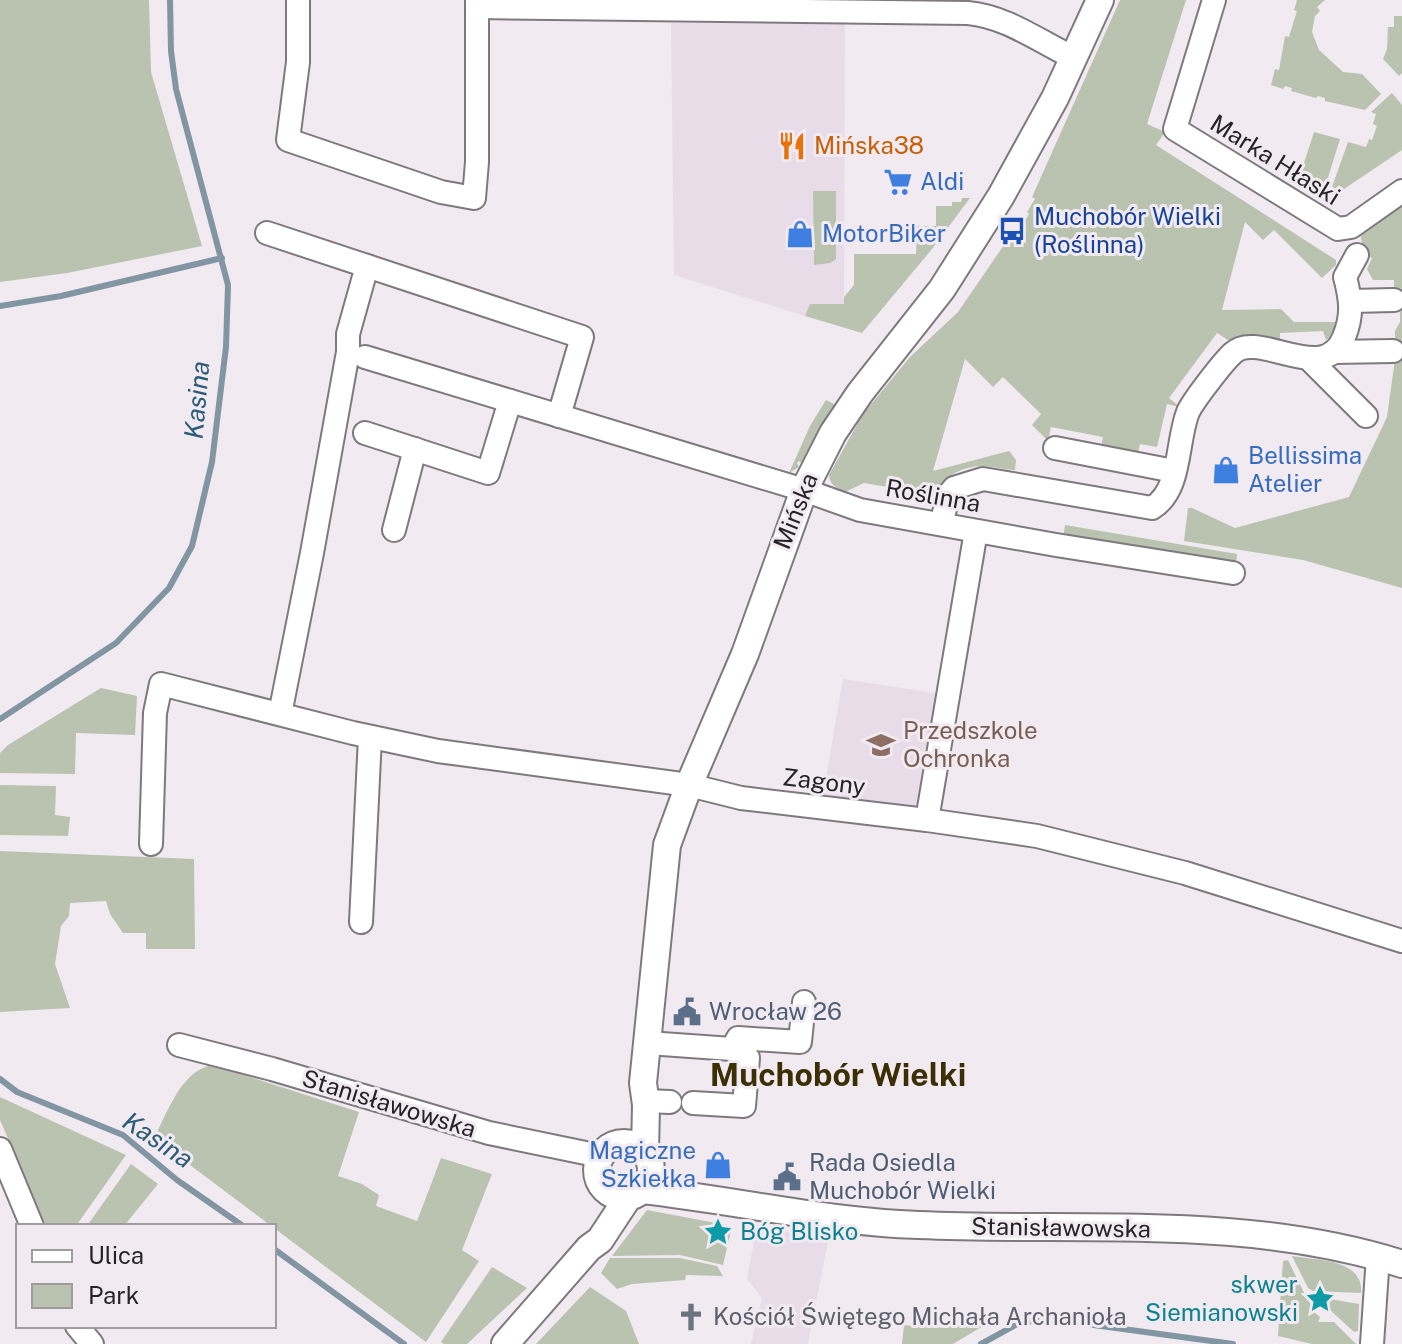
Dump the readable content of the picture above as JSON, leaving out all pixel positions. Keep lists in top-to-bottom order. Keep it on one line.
{"streets":{"street":["Marka Hłaski","Roślinna","Mińska","Zagony","Stanisławowska"]},"crossings":[["Roślinna","Mińska"],["Mińska","Zagony"],["Mińska","Stanisławowska"]],"districts":["Muchobór Wielki"],"water":["Kasina"],"places":{"restaurant":["Mińska38"],"supermarket":["Aldi"],"bus stop":["Muchobór Wielki (Roślinna)"],"shop":["MotorBiker","Bellissima Atelier","Magiczne Szkiełka"],"school or university":["Przedszkole Ochronka"],"public building":["Wrocław 26","Rada Osiedla Muchobór Wielki"],"place":["Bóg Blisko","skwer Siemianowski"],"church":["Kościół Świętego Michała Archanioła"]},"legend":["Ulica","Park"]}
